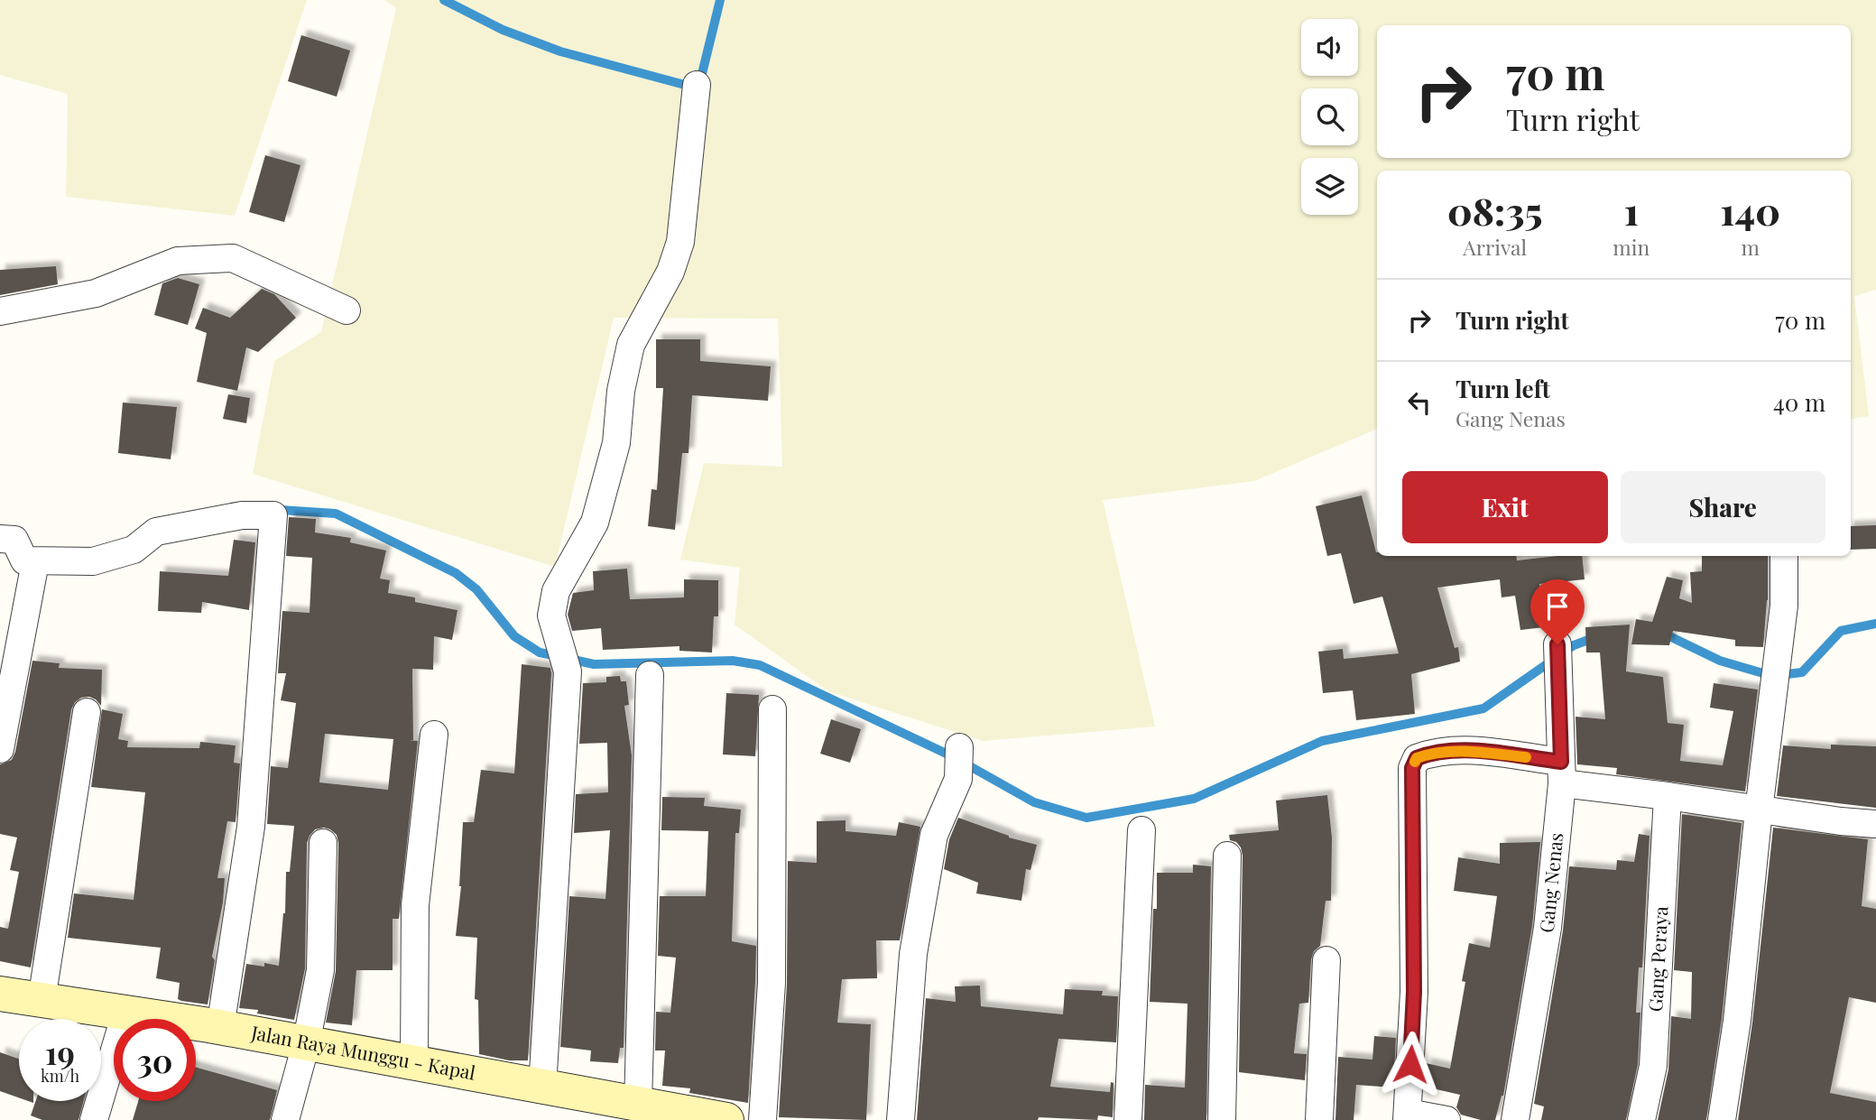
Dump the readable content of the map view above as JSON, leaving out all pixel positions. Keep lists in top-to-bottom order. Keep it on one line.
{"streets":{"street":["Gang Nenas","Gang Peraya","Jalan Raya Munggu - Kapal"]},"page":{"turn":["70 m","Turn right"],"eta":["08:35","Arrival","1","min","140","m"],"list":[{"name":"Turn right","value":"70 m"},{"name":"Turn left","note":"Gang Nenas","value":"40 m"}],"buttons":["Exit","Share"],"speed":"19 km/h","limit":"30"}}
